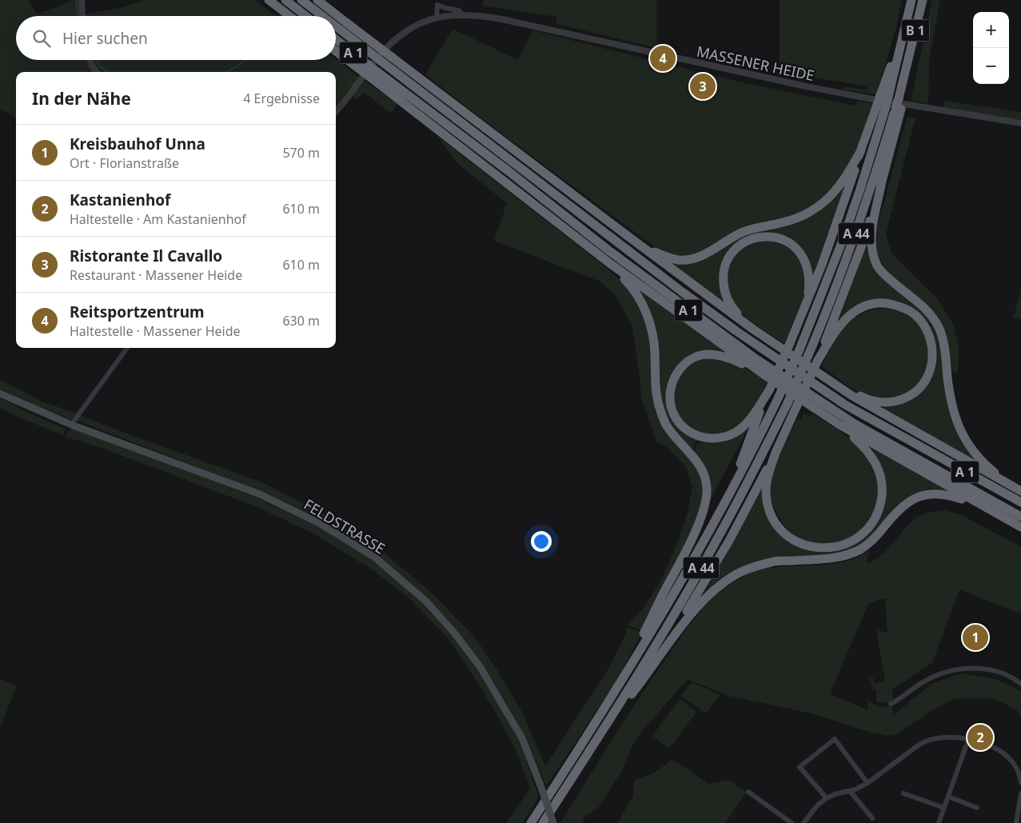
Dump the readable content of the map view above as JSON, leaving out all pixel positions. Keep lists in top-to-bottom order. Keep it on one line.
{"streets":{"highway":["B 1","A 1","A 44"],"main road":["FELDSTRASSE"],"street":["MASSENER HEIDE"]},"crossings":[["B 1","A 44"]],"page":{"map_buttons":["+","−"],"search":"Hier suchen","pins":["4","3","1","2"],"heading":["In der Nähe","4 Ergebnisse"],"list":[{"mark":"1","name":"Kreisbauhof Unna","note":"Ort · Florianstraße","value":"570 m"},{"mark":"2","name":"Kastanienhof","note":"Haltestelle · Am Kastanienhof","value":"610 m"},{"mark":"3","name":"Ristorante Il Cavallo","note":"Restaurant · Massener Heide","value":"610 m"},{"mark":"4","name":"Reitsportzentrum","note":"Haltestelle · Massener Heide","value":"630 m"}]}}
